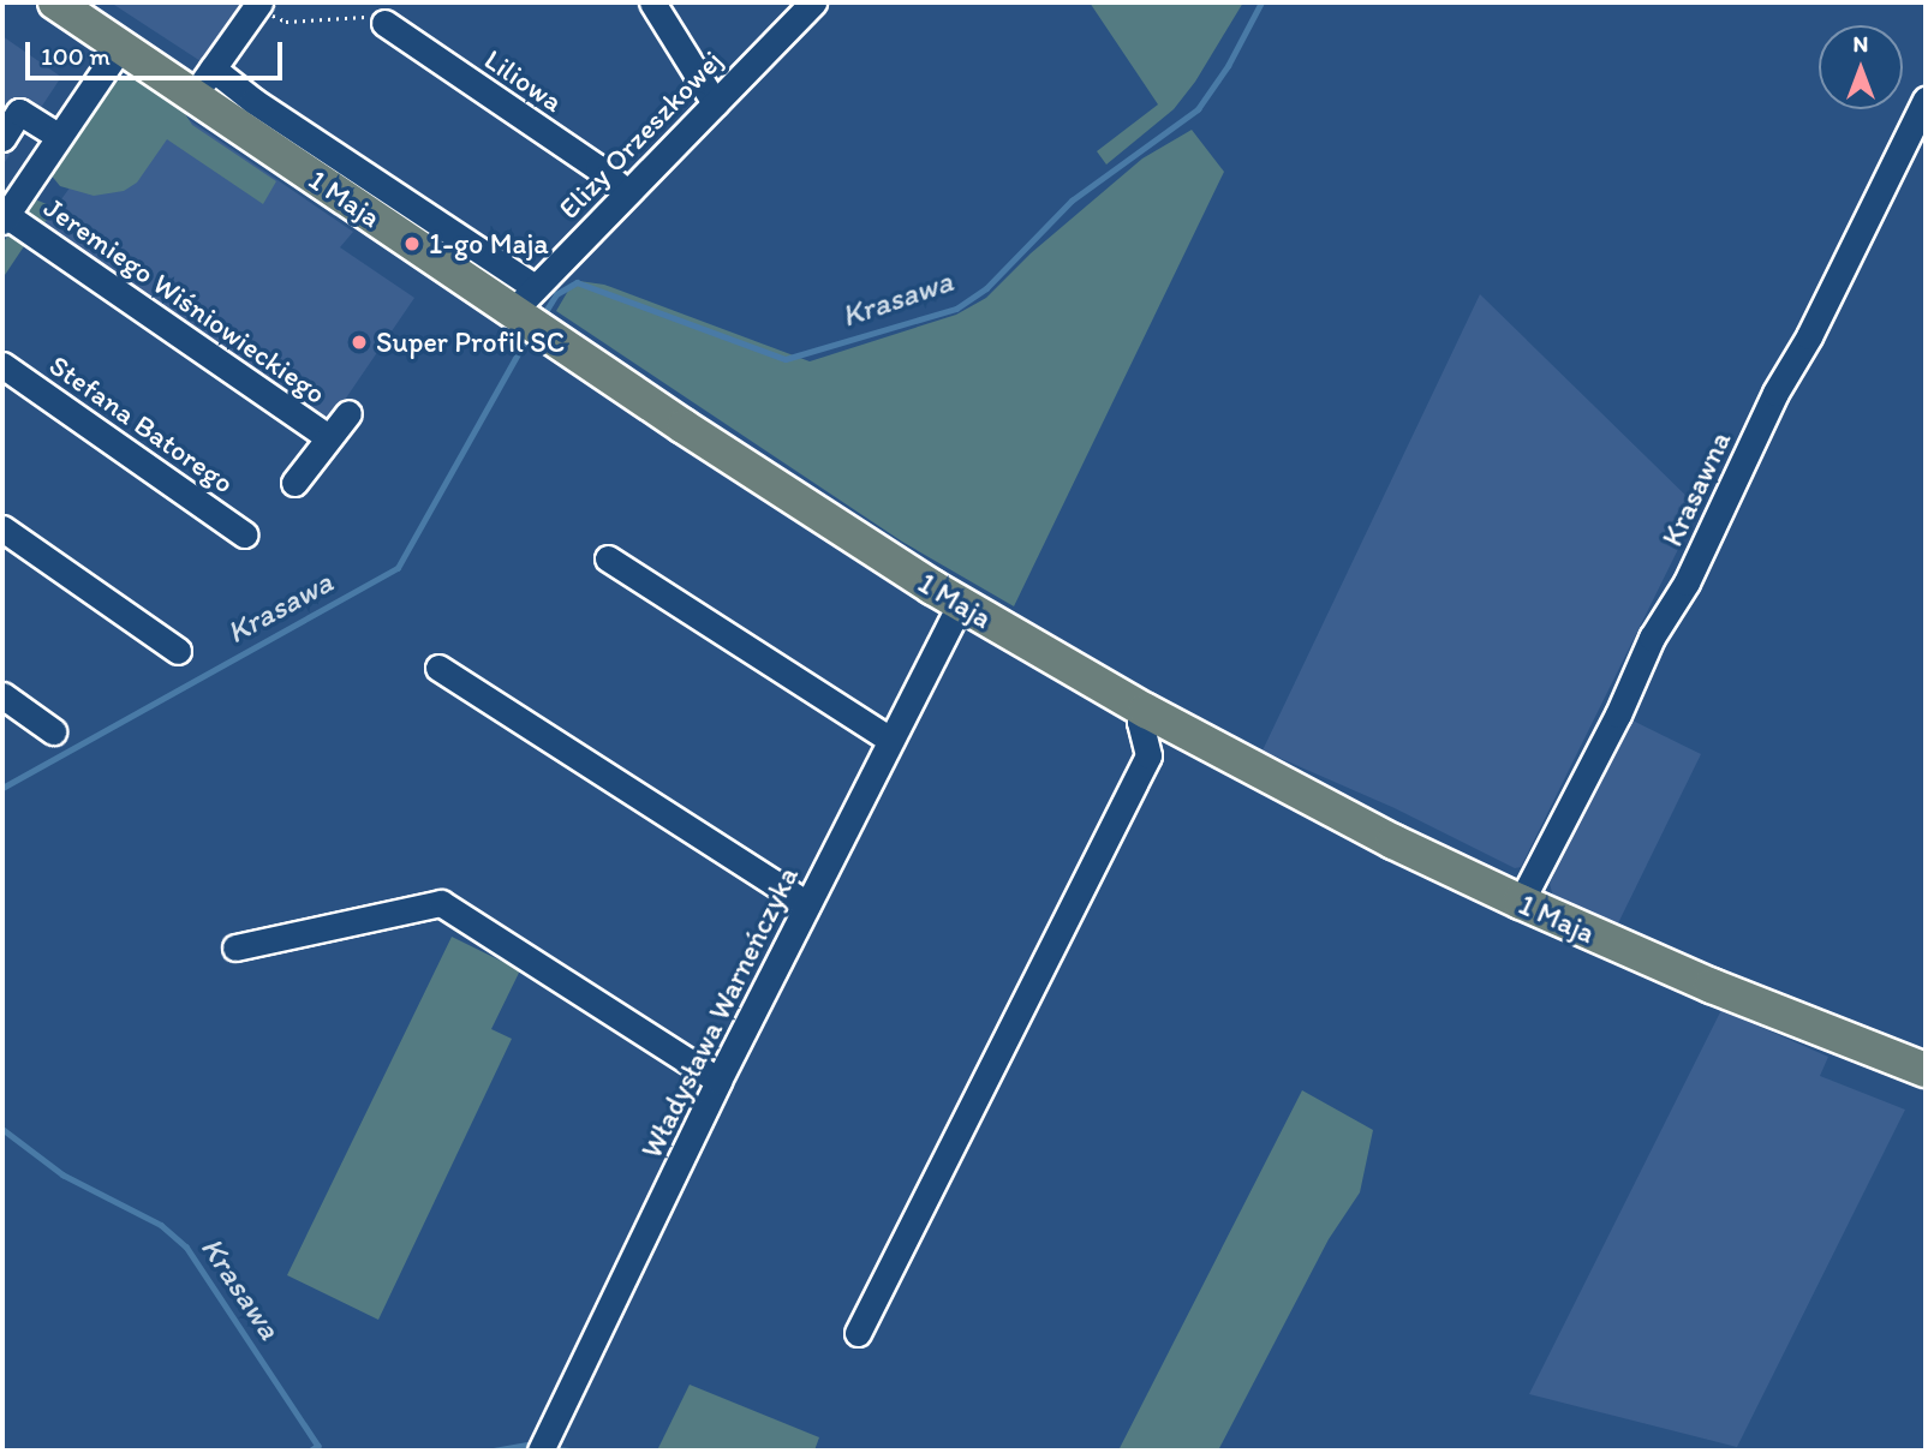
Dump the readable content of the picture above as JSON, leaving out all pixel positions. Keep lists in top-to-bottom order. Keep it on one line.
{"streets":{"main road":["1 Maja"],"street":["Liliowa","Elizy Orzeszkowej","Jeremiego Wiśniowieckiego","Stefana Batorego","Krasawna","Władysława Warneńczyka"]},"crossings":[["Liliowa","Elizy Orzeszkowej"],["Elizy Orzeszkowej","1 Maja"],["1 Maja","Krasawna"],["1 Maja","Władysława Warneńczyka"]],"water":["Krasawa"],"places":["1-go Maja","Super Profil SC"],"scale_bar":"100 m","north":"top"}
